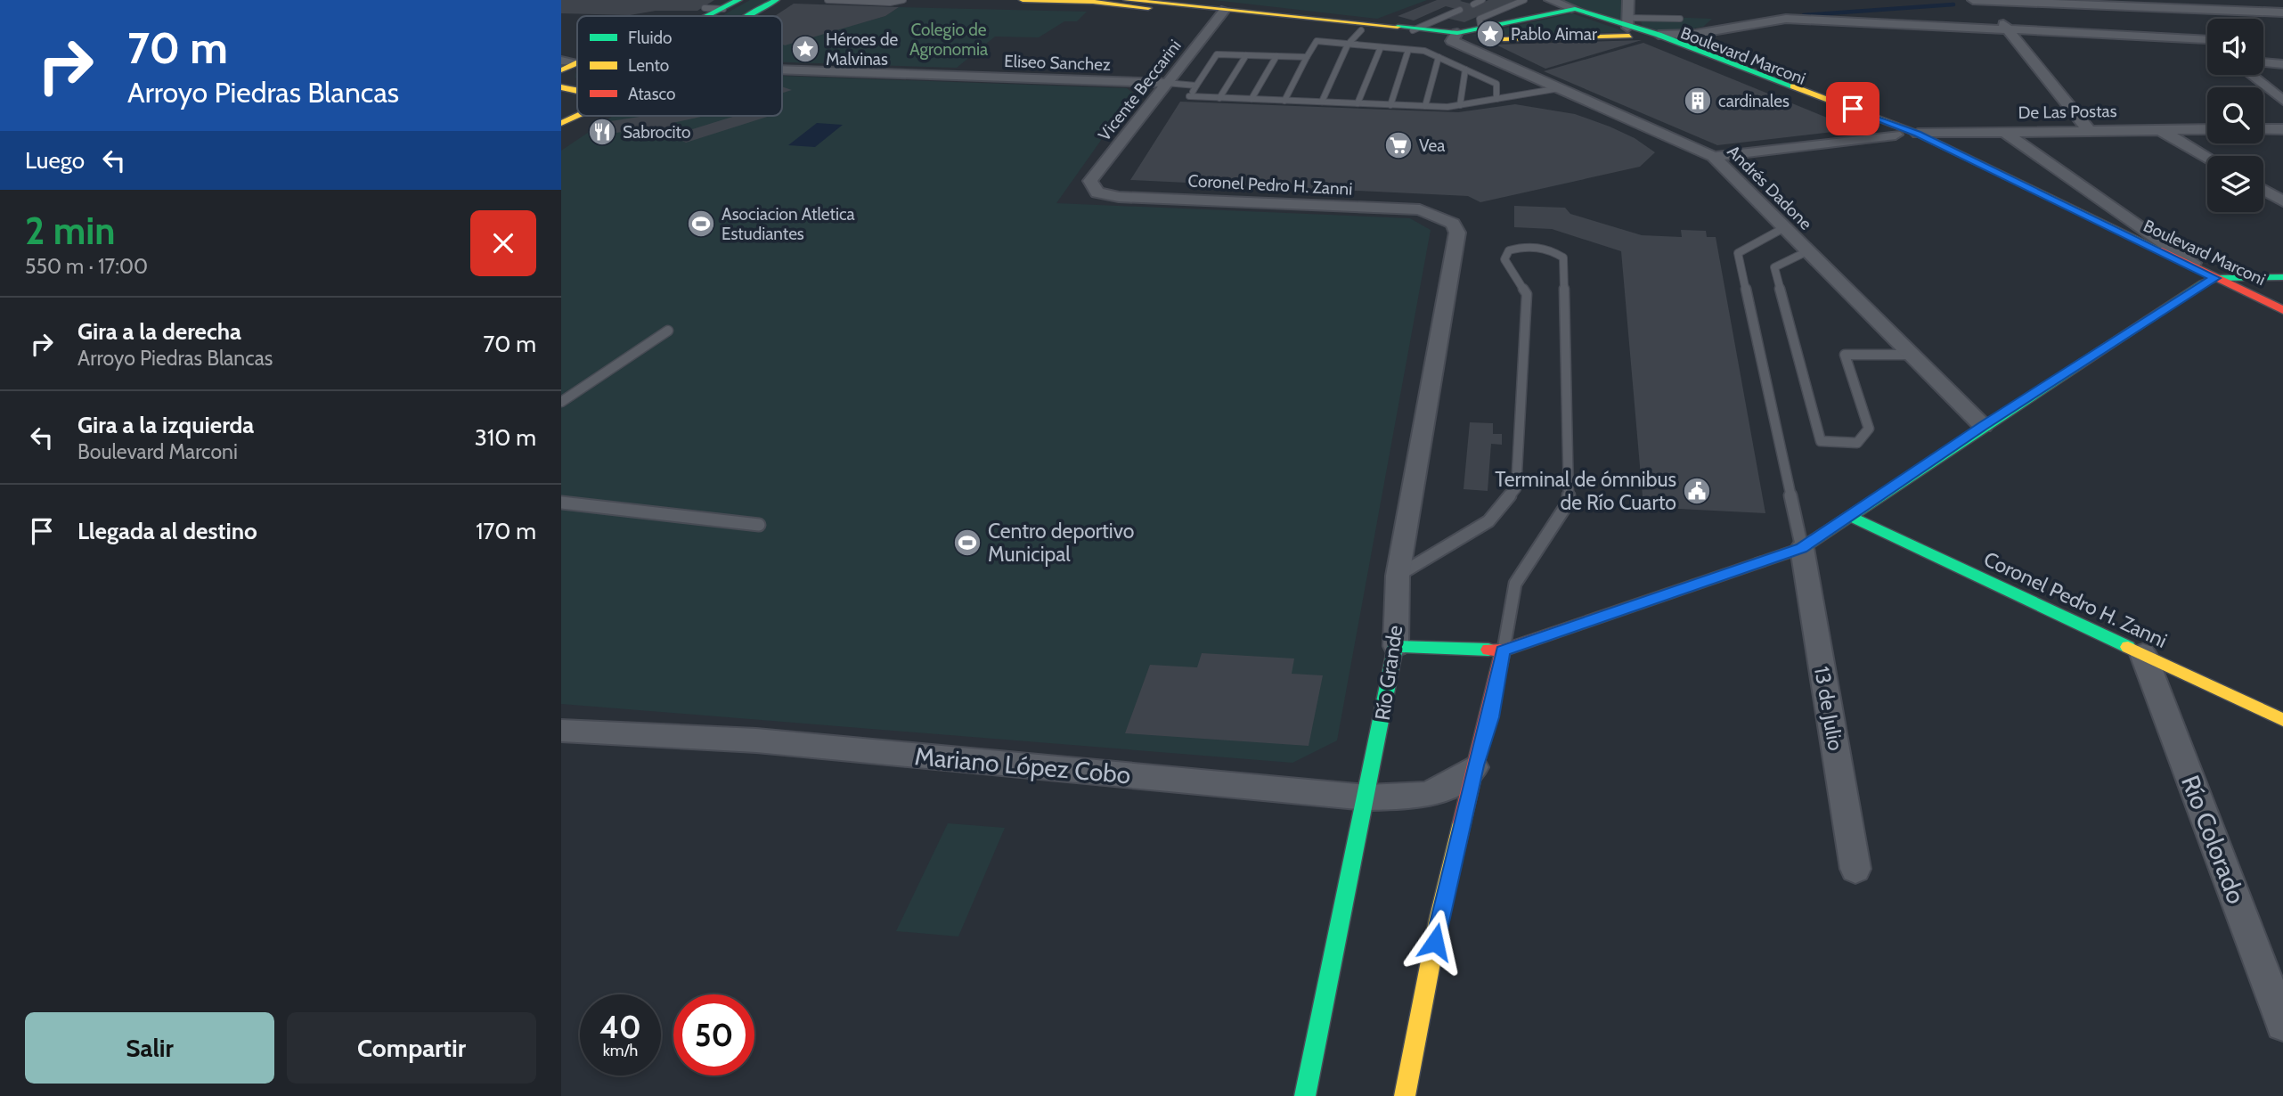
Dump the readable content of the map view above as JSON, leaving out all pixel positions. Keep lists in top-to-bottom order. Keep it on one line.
{"streets":{"main road":["Boulevard Marconi","Coronel Pedro H. Zanni","Río Grande"],"street":["Eliseo Sanchez","Vicente Beccarini","De Las Postas","Andrés Dadone","13 de Julio","Mariano López Cobo","Río Colorado"]},"crossings":[["Boulevard Marconi","De Las Postas"],["Eliseo Sanchez","Vicente Beccarini"],["Vicente Beccarini","Coronel Pedro H. Zanni"],["Coronel Pedro H. Zanni","Río Grande"],["Coronel Pedro H. Zanni","Río Colorado"],["Río Grande","Mariano López Cobo"]],"parks":["Colegio de Agronomia"],"places":{"place":["Pablo Aimar","Héroes de Malvinas"],"building":["cardinales"],"restaurant":["Sabrocito"],"supermarket":["Vea"],"sports":["Asociacion Atletica Estudiantes","Centro deportivo Municipal"],"public building":["Terminal de ómnibus de Río Cuarto"]},"legend":["Fluido","Lento","Atasco"],"page":{"turn":["70 m","Arroyo Piedras Blancas"],"then":"Luego","heading":["2 min","550 m · 17:00"],"list":[{"name":"Gira a la derecha","note":"Arroyo Piedras Blancas","value":"70 m"},{"name":"Gira a la izquierda","note":"Boulevard Marconi","value":"310 m"},{"name":"Llegada al destino","value":"170 m"}],"speed":"40 km/h","limit":"50","buttons":["Salir","Compartir"]}}
